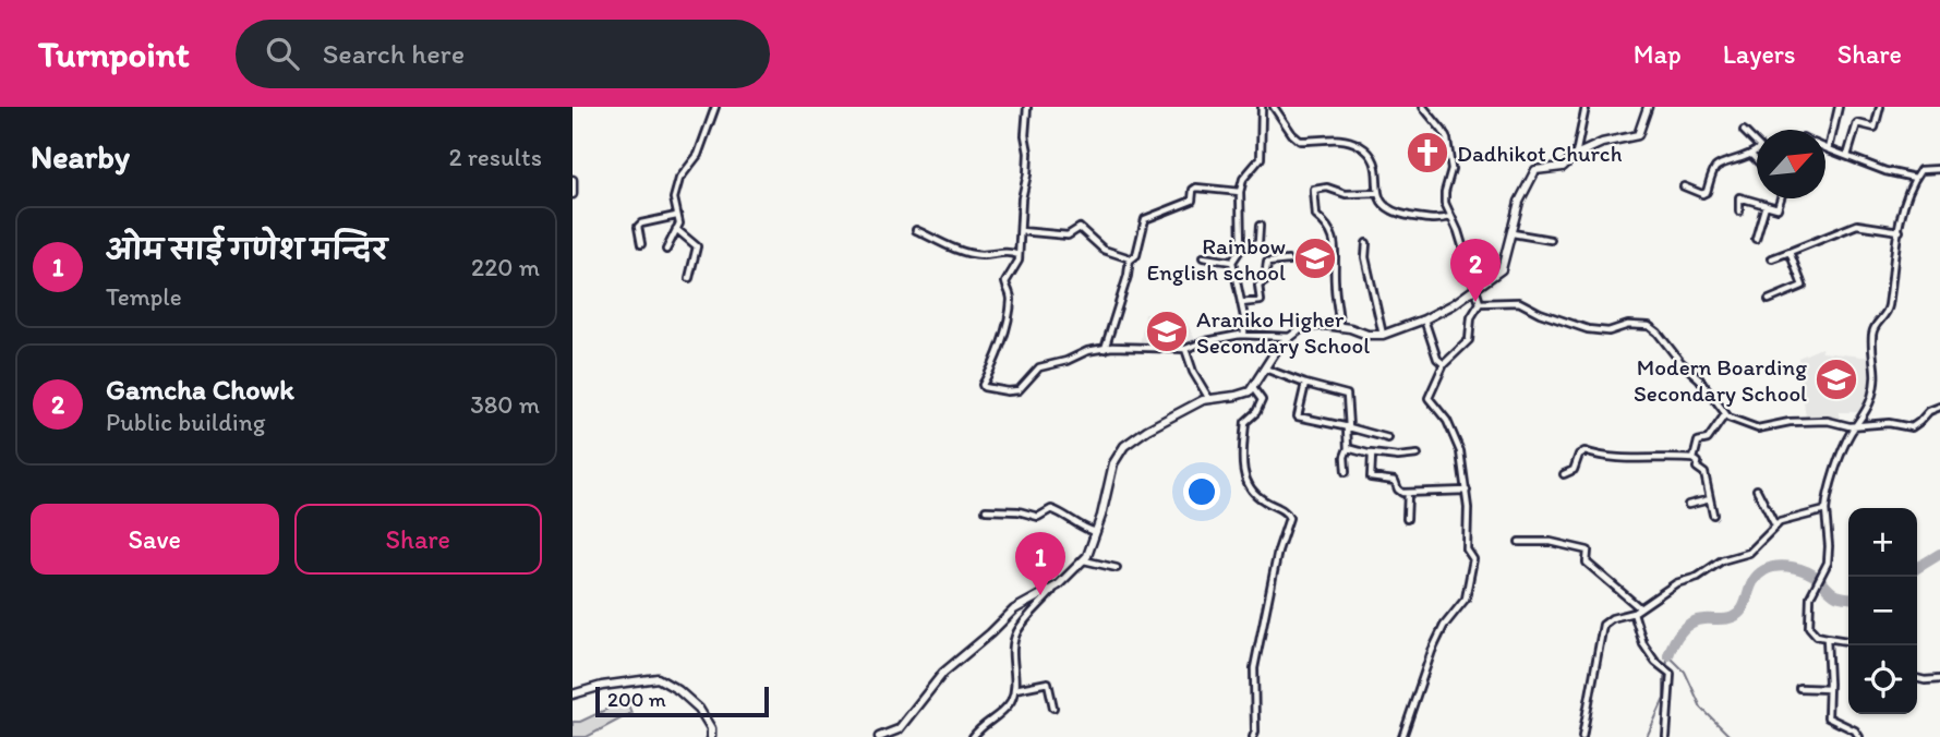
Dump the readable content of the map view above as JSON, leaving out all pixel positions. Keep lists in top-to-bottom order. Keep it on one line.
{"places":{"church":["Dadhikot Church"],"school or university":["Rainbow English school","Araniko Higher Secondary School","Modern Boarding Secondary School"]},"scale_bar":"200 m","north":"top right","page":{"header":"Turnpoint","search":"Search here","nav":["Map","Layers","Share"],"heading":["Nearby","2 results"],"list":[{"mark":"1","name":"ओम साई गणेश मन्दिर","note":"Temple","value":"220 m"},{"mark":"2","name":"Gamcha Chowk","note":"Public building","value":"380 m"}],"pins":["2","1"],"buttons":["Save","Share"],"map_buttons":["+","−"],"scale":"200 m"}}
